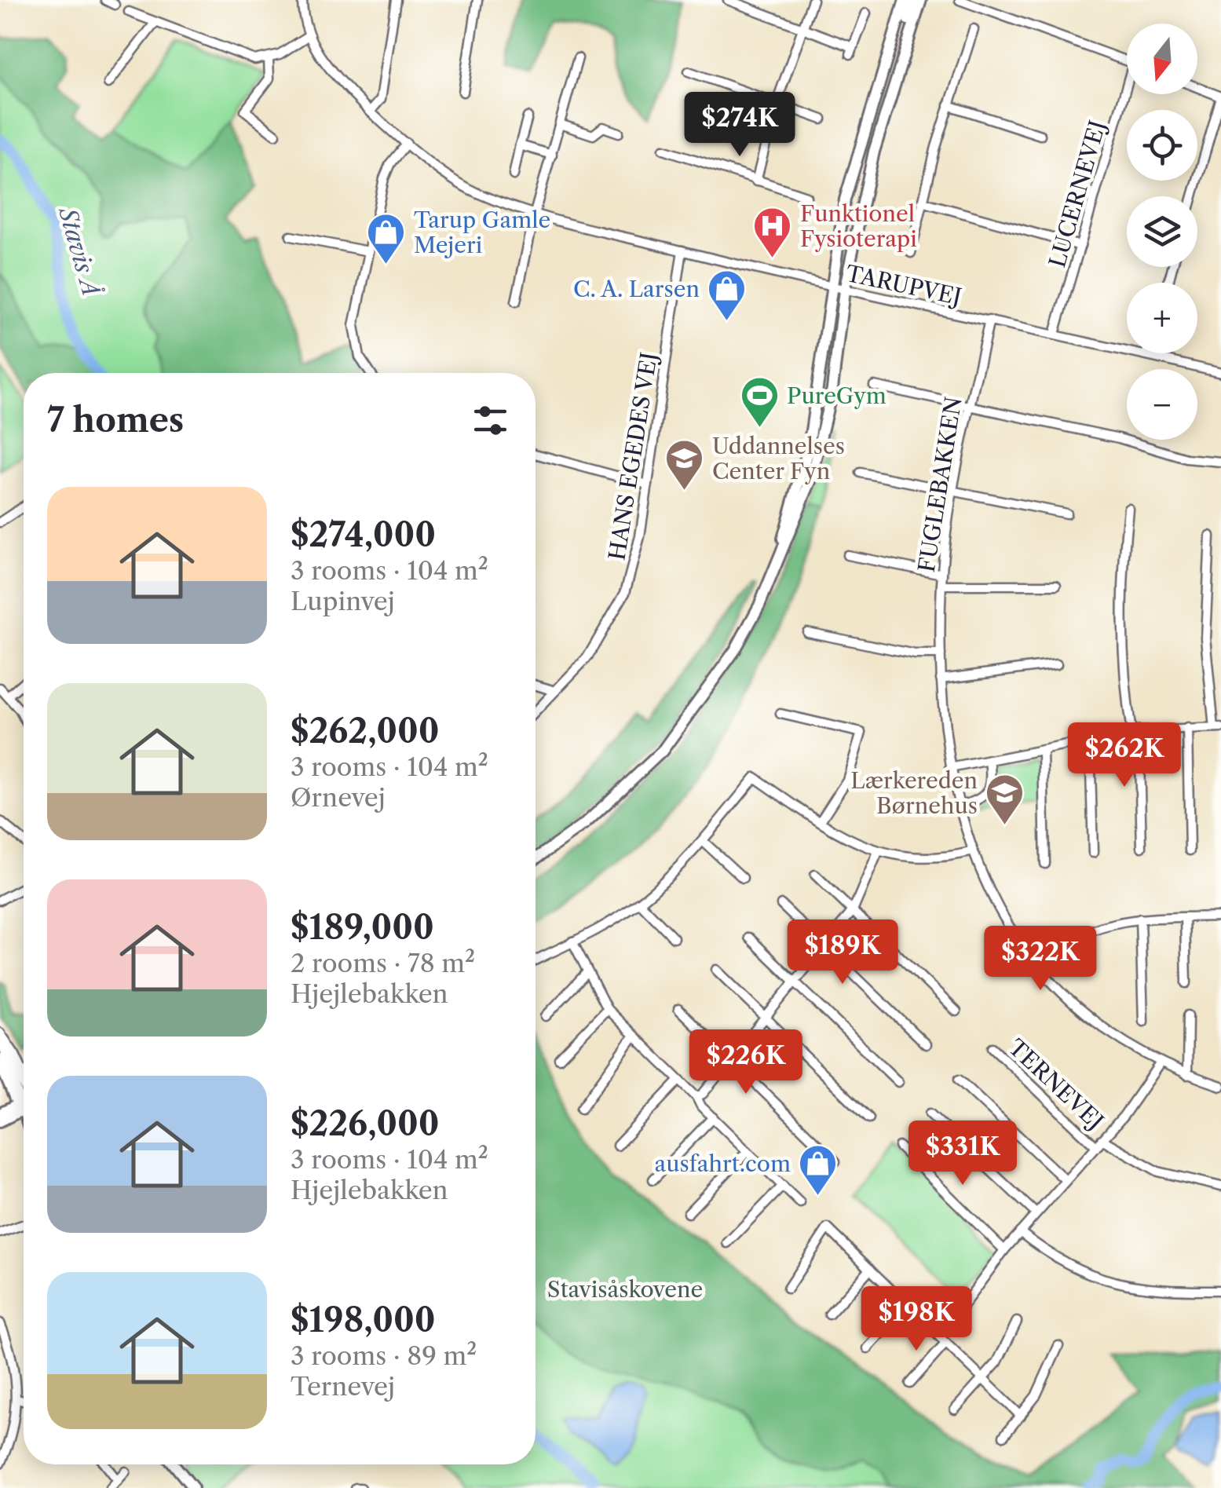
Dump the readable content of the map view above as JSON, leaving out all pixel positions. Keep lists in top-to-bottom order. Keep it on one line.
{"streets":{"street":["LUCERNEVEJ","TARUPVEJ","HANS EGEDES VEJ","FUGLEBAKKEN","TERNEVEJ"]},"crossings":[["LUCERNEVEJ","TARUPVEJ"],["TARUPVEJ","HANS EGEDES VEJ"],["TARUPVEJ","FUGLEBAKKEN"],["FUGLEBAKKEN","TERNEVEJ"]],"water":["Stavis Å"],"parks":["Stavisåskovene"],"places":{"hospital":["Funktionel Fysioterapi"],"shop":["Tarup Gamle Mejeri","C. A. Larsen","ausfahrt.com"],"sports":["PureGym"],"school or university":["Uddannelses Center Fyn","Lærkereden Børnehus"]},"north":"bottom","page":{"map_buttons":["+","−"],"price":["$274K","$262K","$189K","$322K","$226K","$331K","$198K"],"heading":"7 homes","list":[{"name":"$274,000","note":"3 rooms · 104 m² · Lupinvej"},{"name":"$262,000","note":"3 rooms · 104 m² · Ørnevej"},{"name":"$189,000","note":"2 rooms · 78 m² · Hjejlebakken"},{"name":"$226,000","note":"3 rooms · 104 m² · Hjejlebakken"},{"name":"$198,000","note":"3 rooms · 89 m² · Ternevej"}]}}
